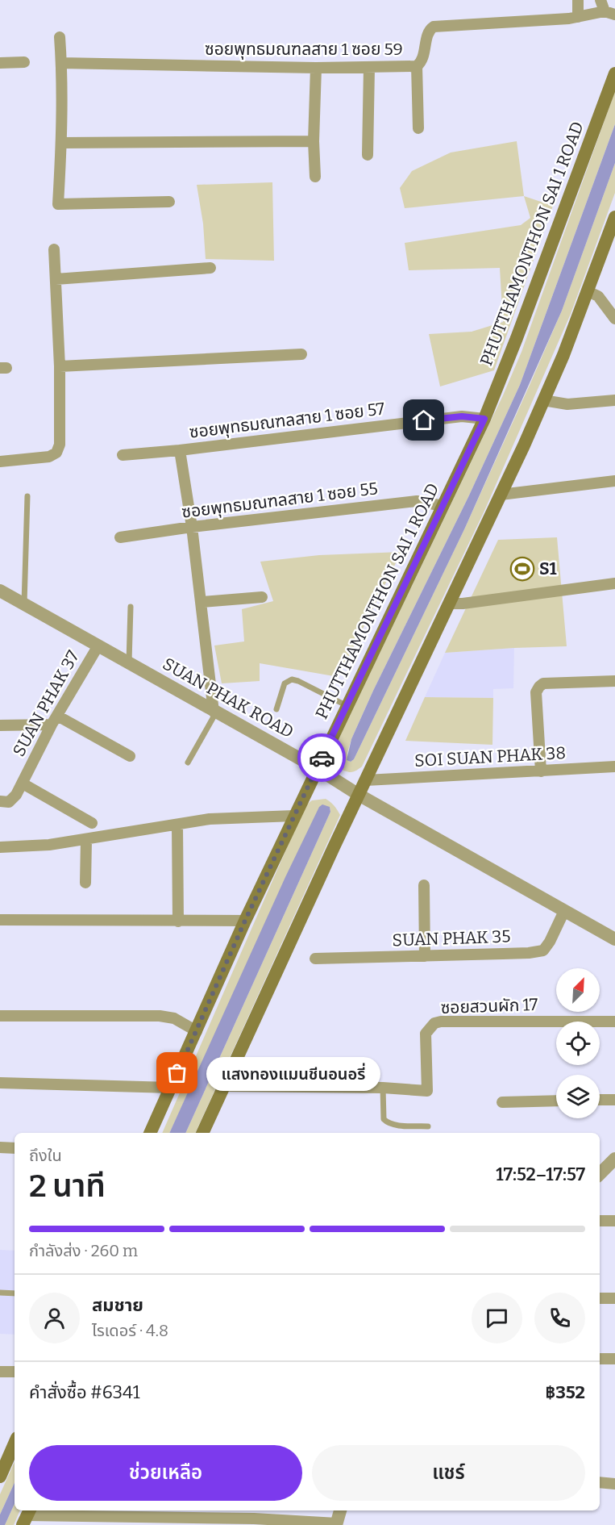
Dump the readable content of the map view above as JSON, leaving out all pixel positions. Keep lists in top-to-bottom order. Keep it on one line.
{"streets":{"main road":["PHUTTHAMONTHON SAI 1 ROAD"],"street":["ซอยพุทธมณฑลสาย 1 ซอย 59","ซอยพุทธมณฑลสาย 1 ซอย 57","ซอยพุทธมณฑลสาย 1 ซอย 55","SUAN PHAK ROAD","SUAN PHAK 37","SOI SUAN PHAK 38","SUAN PHAK 35","ซอยสวนผัก 17"]},"crossings":[["PHUTTHAMONTHON SAI 1 ROAD","ซอยพุทธมณฑลสาย 1 ซอย 57"],["PHUTTHAMONTHON SAI 1 ROAD","ซอยพุทธมณฑลสาย 1 ซอย 55"],["PHUTTHAMONTHON SAI 1 ROAD","SUAN PHAK ROAD"],["SUAN PHAK ROAD","SUAN PHAK 37"],["SUAN PHAK ROAD","SUAN PHAK 35"]],"places":{"sports":["S1"],"other":["แสงทองแมนชีนอนอรี่"]},"north":"top right","page":{"bubble":"แสงทองแมนชีนอนอรี่","heading":["2 นาที","ถึงใน","17:52–17:57"],"panel":["สมชาย","ไรเดอร์ · 4.8","คำสั่งซื้อ #6341","฿352"],"bar":"กำลังส่ง · 260 m","buttons":["ช่วยเหลือ","แชร์"]}}
